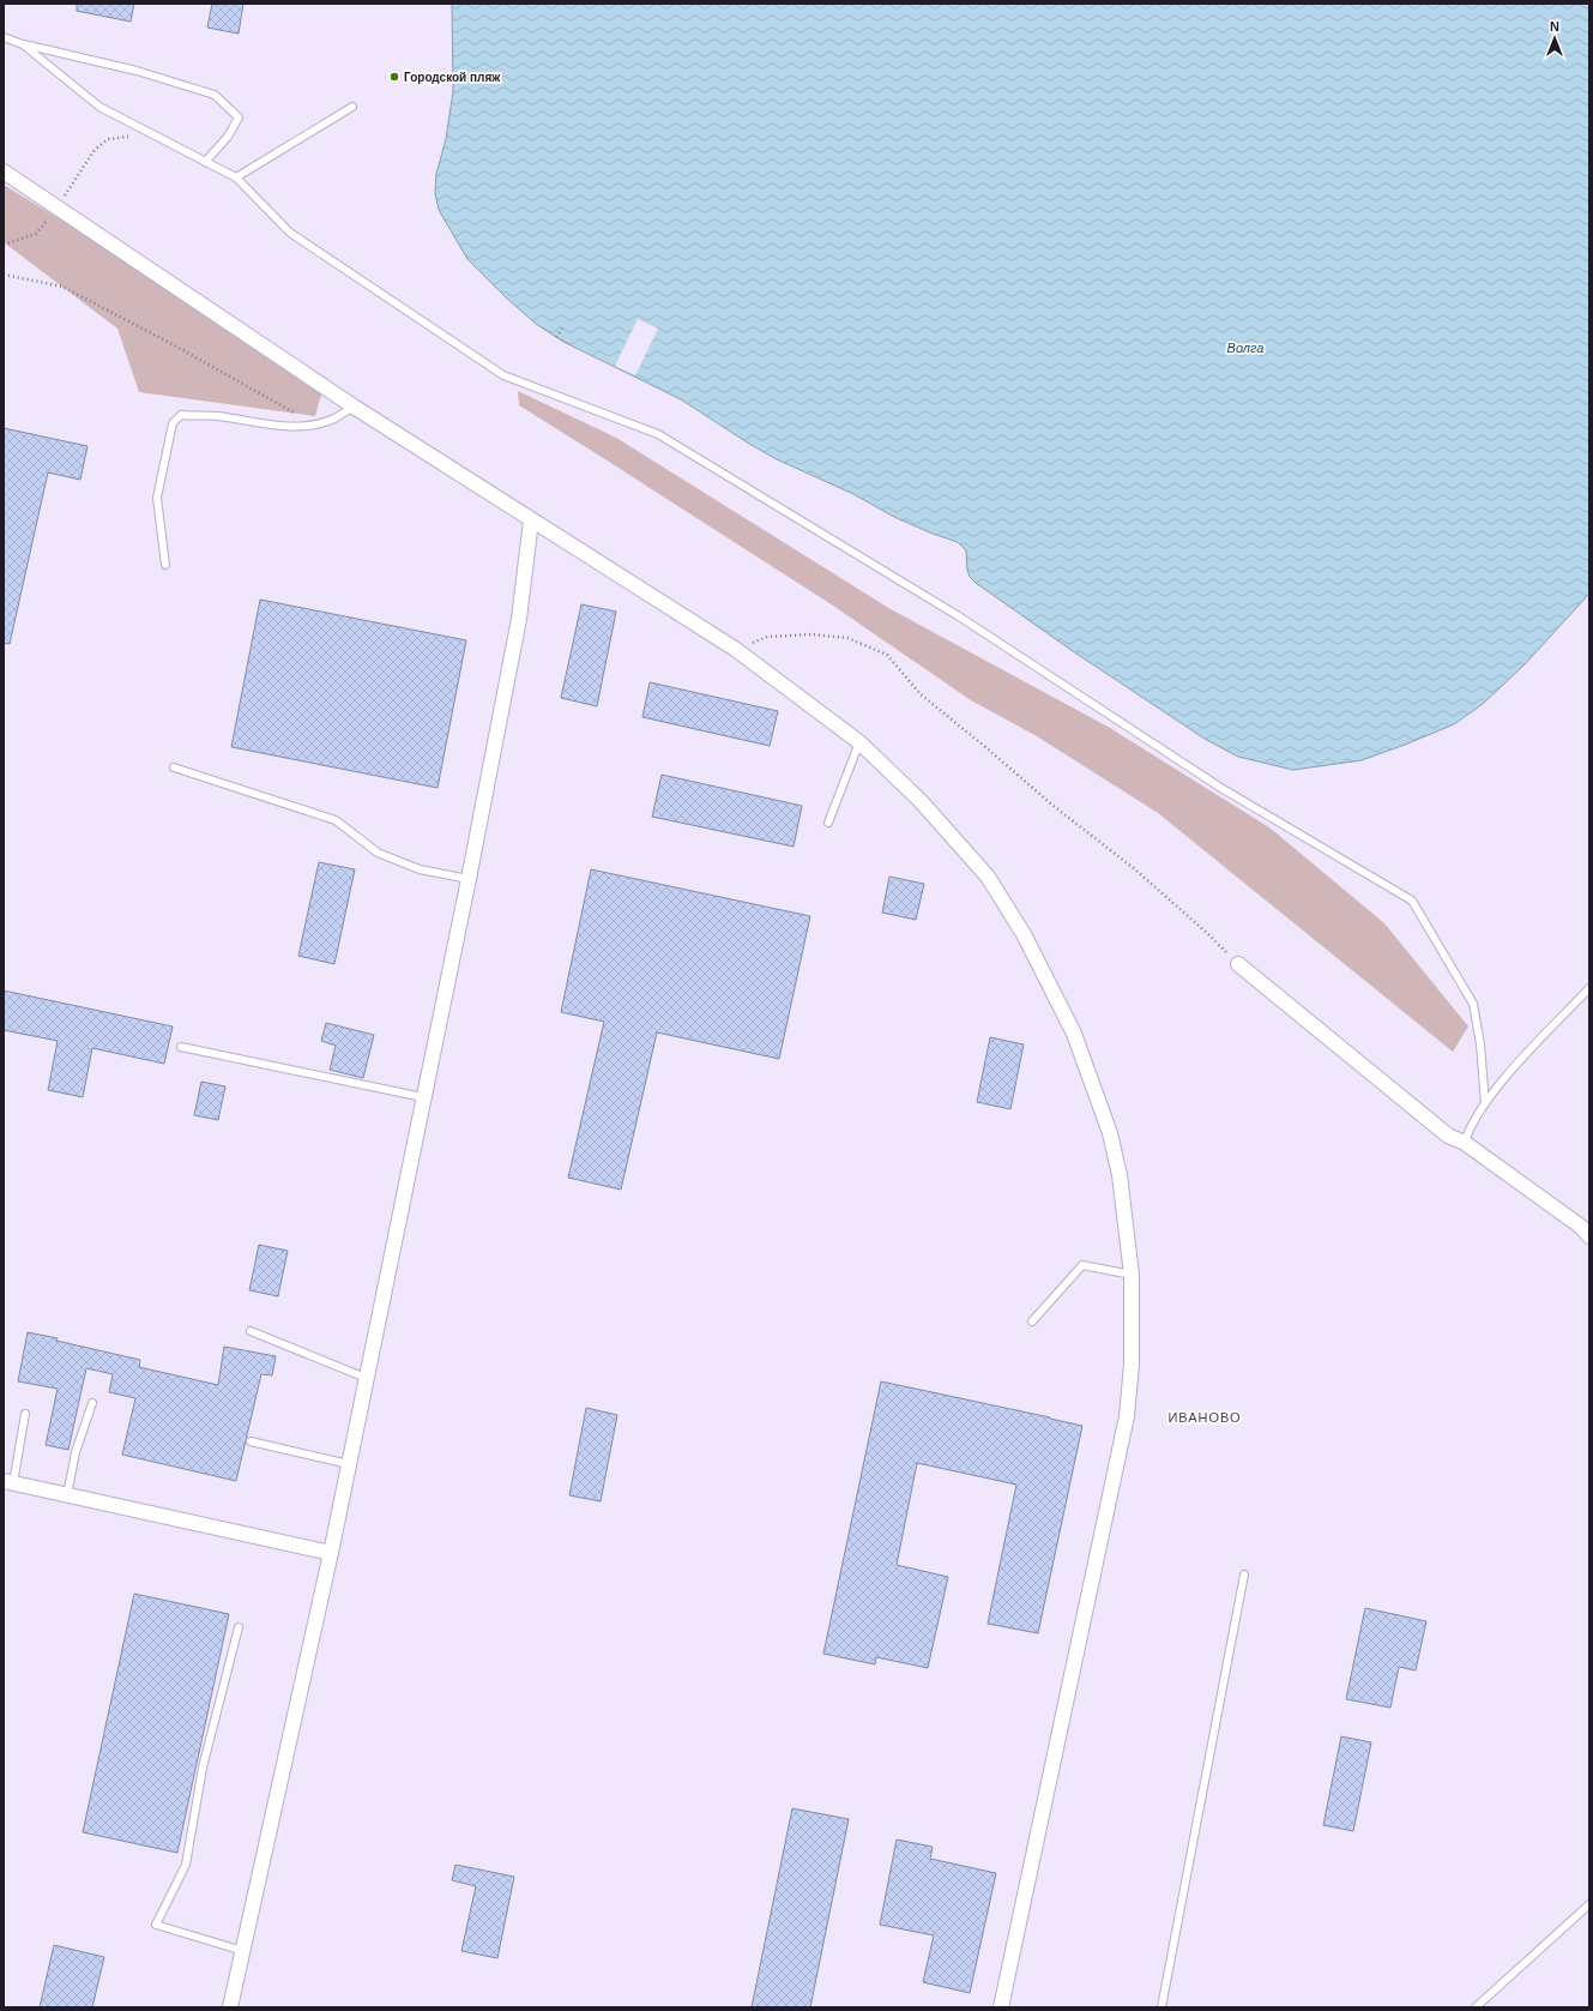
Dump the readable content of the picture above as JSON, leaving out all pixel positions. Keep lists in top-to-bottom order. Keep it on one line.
{"districts":["ИВАНОВО"],"water":["Волга"],"places":["Городской пляж"],"north":"top"}
